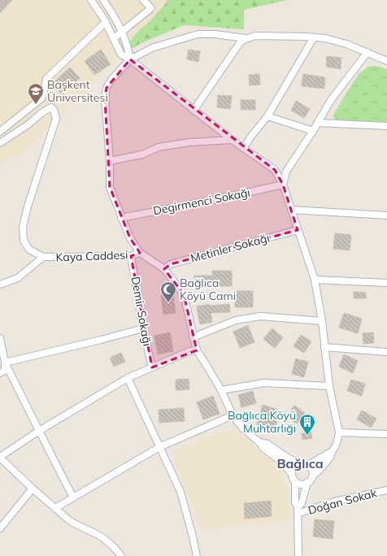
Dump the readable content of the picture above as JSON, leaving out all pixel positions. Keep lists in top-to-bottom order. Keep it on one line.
{"streets":{"street":["Degirmenci Sokağı","Metinler Sokağı","Kaya Caddesi","Demir Sokağı","Doğan Sokak"]},"crossings":[["Kaya Caddesi","Demir Sokağı"]],"districts":["Bağlıca"],"places":{"school or university":["Başkent Üniversitesi"],"mosque":["Bağlıca Köyü Cami"],"building":["Bağlıca Köyü Muhtarlığı"]}}
